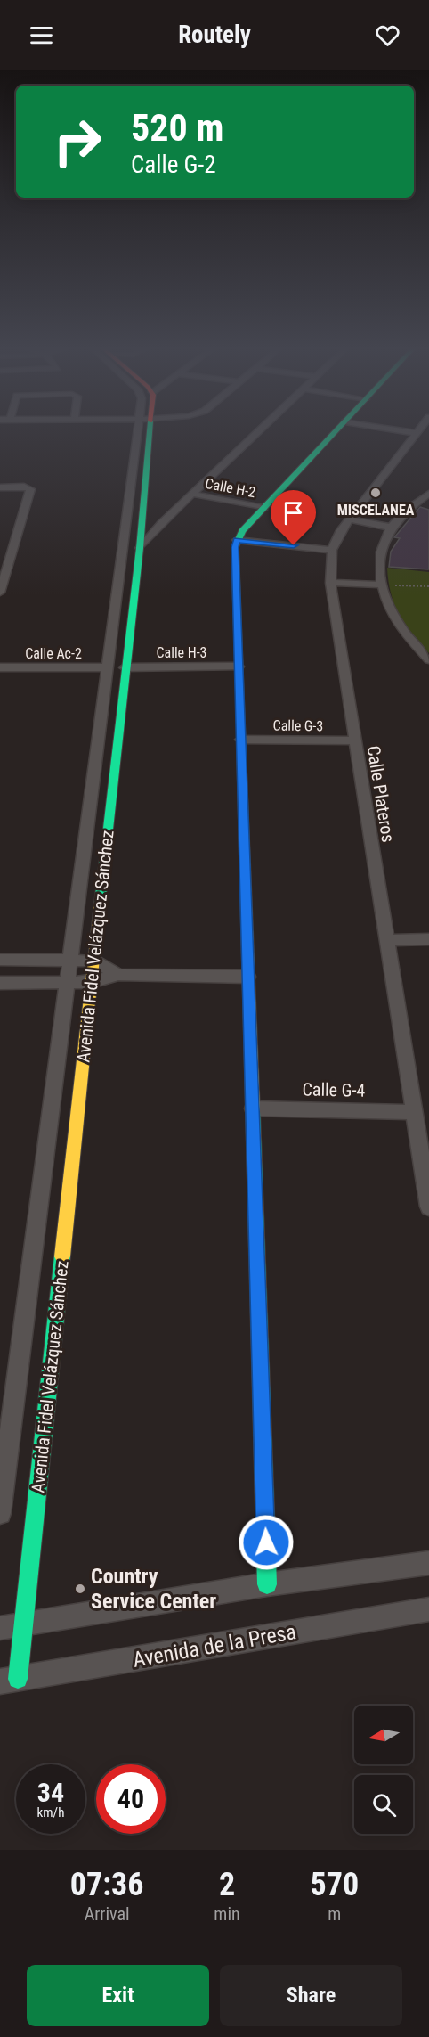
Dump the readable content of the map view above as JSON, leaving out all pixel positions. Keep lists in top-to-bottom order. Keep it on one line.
{"streets":{"street":["Calle H-2","Calle H-3","Calle Ac-2","Calle G-3","Calle Plateros","Avenida Fidel Velázquez Sánchez","Calle G-4","Avenida de la Presa"]},"crossings":[["Calle H-3","Avenida Fidel Velázquez Sánchez"],["Calle Ac-2","Avenida Fidel Velázquez Sánchez"],["Calle G-3","Calle Plateros"],["Calle Plateros","Calle G-4"],["Avenida Fidel Velázquez Sánchez","Avenida de la Presa"]],"places":["MISCELANEA","Country Service Center"],"north":"left","page":{"header":"Routely","turn":["520 m","Calle G-2"],"speed":"34 km/h","limit":"40","eta":["07:36","Arrival","2","min","570","m"],"buttons":["Exit","Share"]}}
